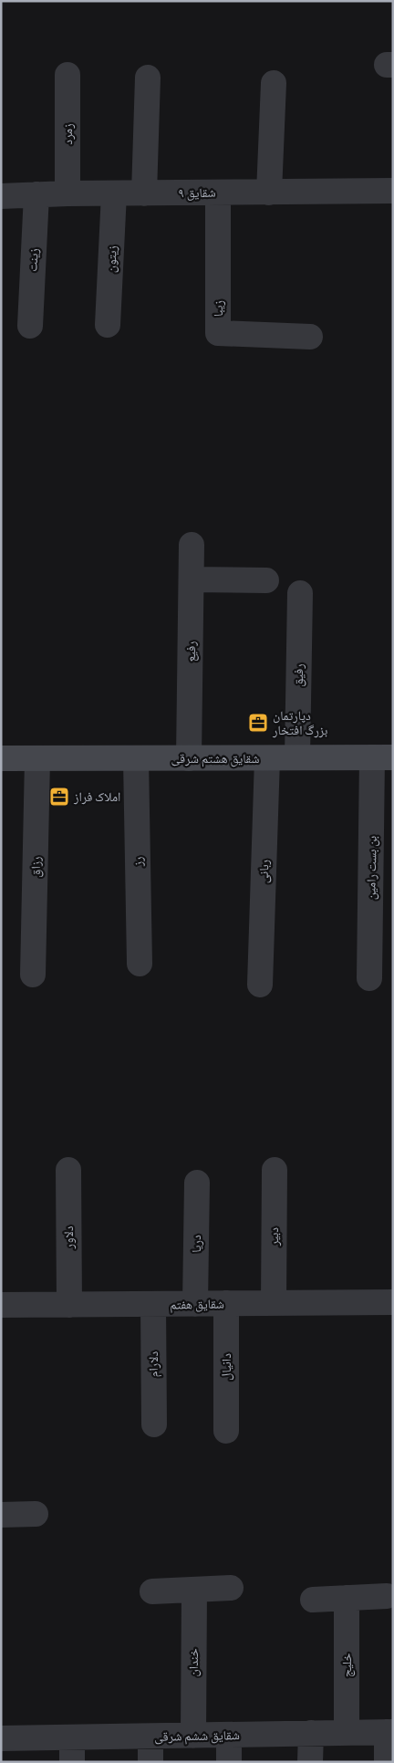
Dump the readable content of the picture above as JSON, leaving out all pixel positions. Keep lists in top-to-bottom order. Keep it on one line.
{"streets":{"street":["زمرد","شقایق ۹","زیتون","زینت","زیبا","رفیع","رفیق","شقایق هشتم شرقی","رز","رزاق","بن بست رامین","ربانی","دبیر","دلاور","دریا","شقایق هفتم","دلارام","دانیال","خندان","خلیج","شقایق ششم شرقی"]},"crossings":[["زمرد","شقایق ۹"],["شقایق ۹","زیتون"],["شقایق ۹","زینت"],["شقایق ۹","زیبا"],["رفیع","شقایق هشتم شرقی"],["رفیق","شقایق هشتم شرقی"],["شقایق هشتم شرقی","رز"],["شقایق هشتم شرقی","رزاق"],["شقایق هشتم شرقی","بن بست رامین"],["شقایق هشتم شرقی","ربانی"],["دبیر","شقایق هفتم"],["دلاور","شقایق هفتم"],["دریا","شقایق هفتم"],["شقایق هفتم","دلارام"],["شقایق هفتم","دانیال"],["خندان","شقایق ششم شرقی"],["خلیج","شقایق ششم شرقی"]],"places":{"office":["دپارتمان بزرگ افتخار","املاک فراز"]}}
